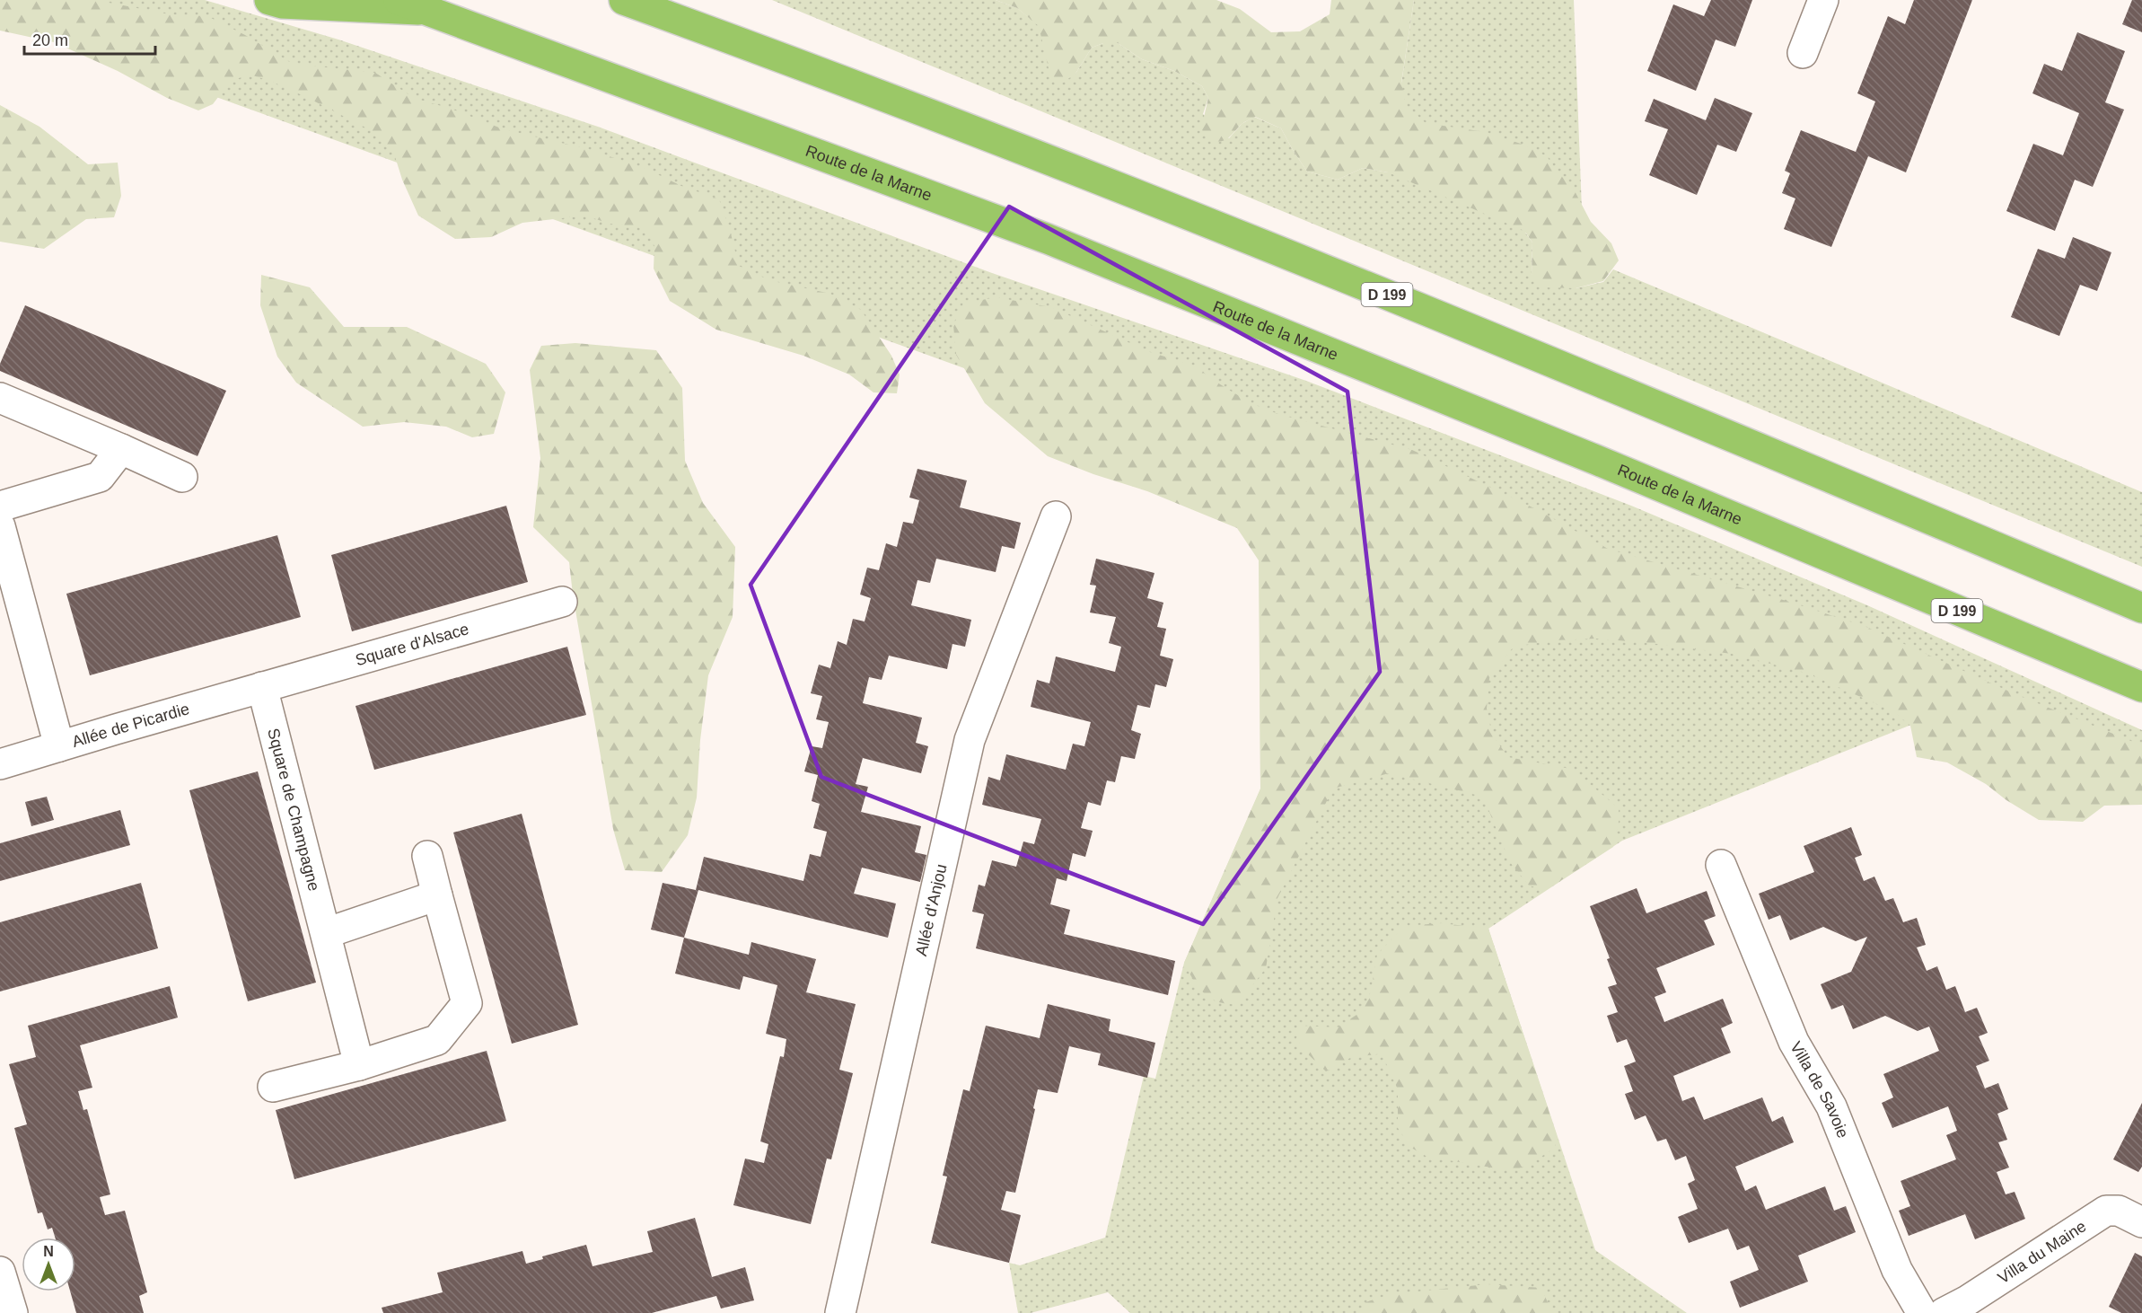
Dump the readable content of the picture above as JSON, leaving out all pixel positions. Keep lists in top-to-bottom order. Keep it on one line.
{"streets":{"highway":["Route de la Marne","D 199"],"street":["Square d'Alsace","Allée de Picardie","Square de Champagne","Allée d'Anjou","Villa de Savoie","Villa du Maine"]},"crossings":[["Square d'Alsace","Allée de Picardie"],["Square d'Alsace","Square de Champagne"],["Allée de Picardie","Square de Champagne"]],"scale_bar":"20 m","north":"top"}
